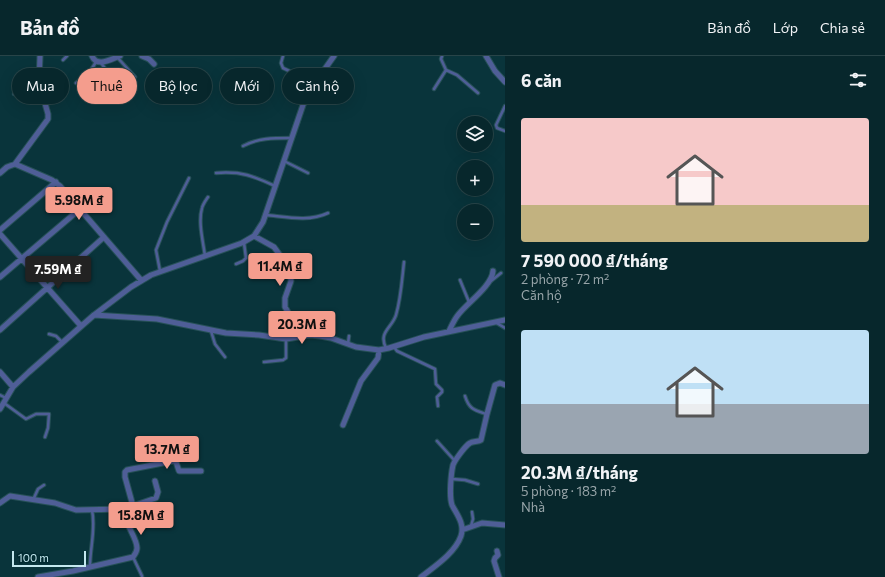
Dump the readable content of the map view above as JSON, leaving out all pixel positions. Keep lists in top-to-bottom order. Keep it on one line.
{"scale_bar":"100 m","page":{"header":"Bản đồ","nav":["Bản đồ","Lớp","Chia sẻ"],"heading":"6 căn","chip":["Mua","Thuê","Bộ lọc","Mới","Căn hộ"],"list":[{"name":"7 590 000 ₫/tháng","note":"2 phòng · 72 m² · Căn hộ"},{"name":"20.3M ₫/tháng","note":"5 phòng · 183 m² · Nhà"}],"map_buttons":["+","−"],"price":["5.98M ₫","11.4M ₫","7.59M ₫","20.3M ₫","13.7M ₫","15.8M ₫"],"scale":"100 m"}}
